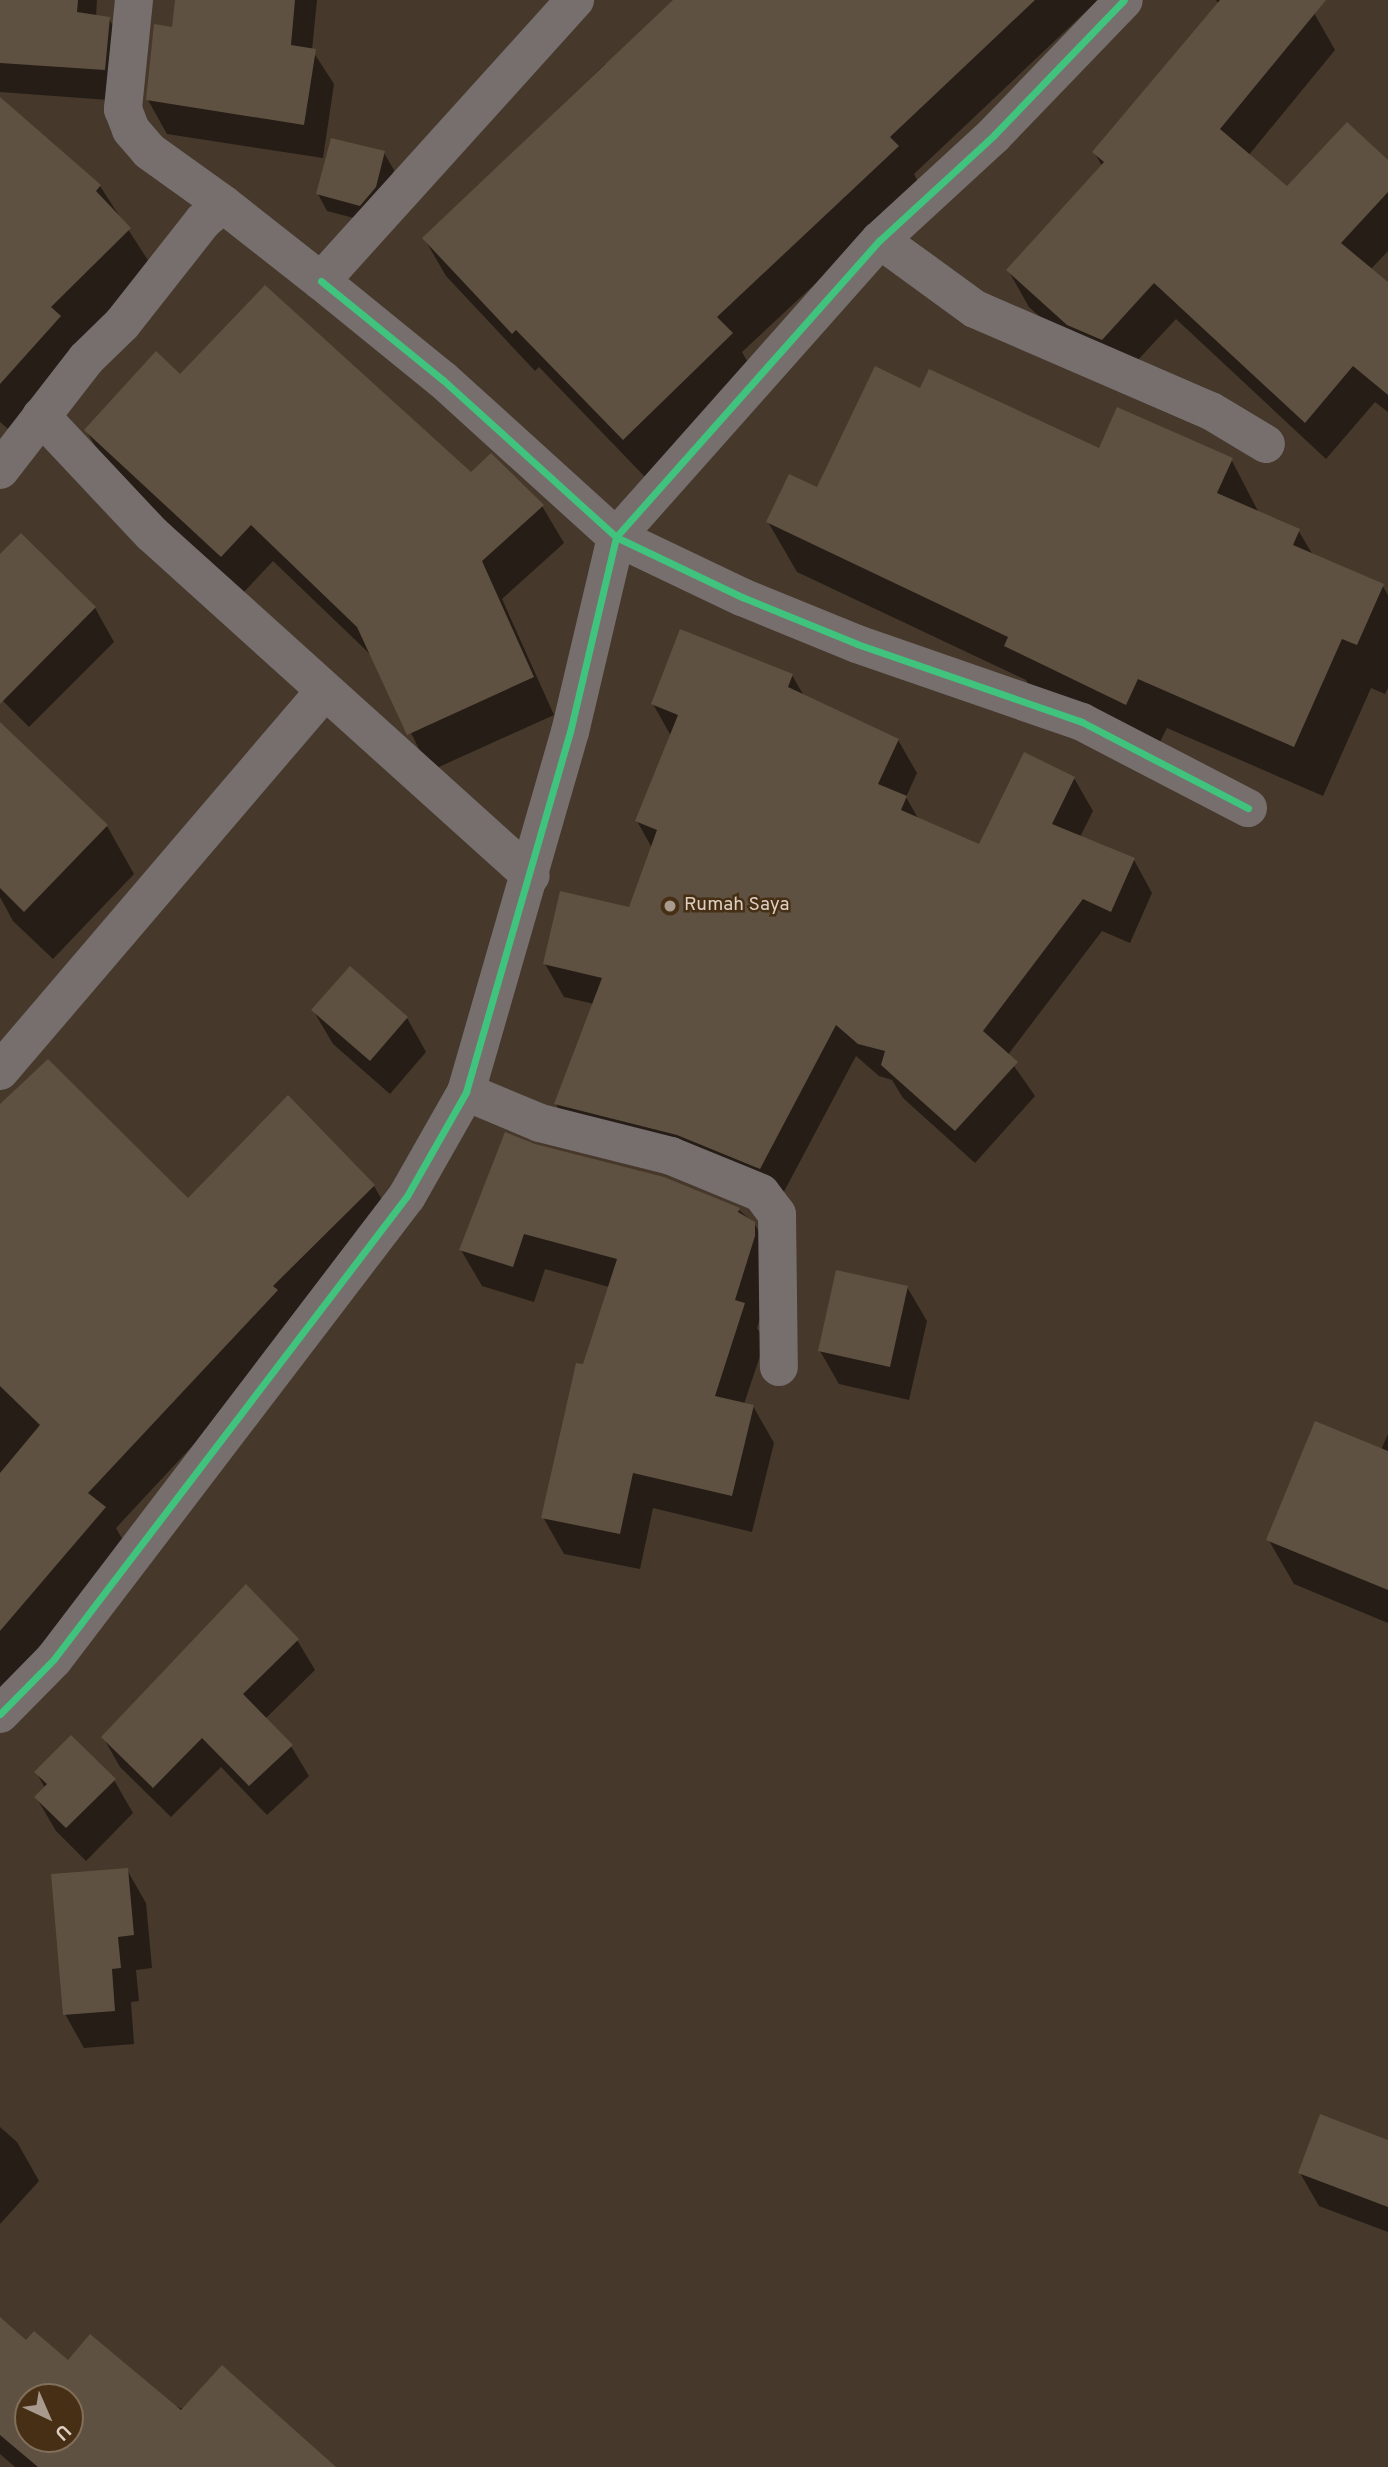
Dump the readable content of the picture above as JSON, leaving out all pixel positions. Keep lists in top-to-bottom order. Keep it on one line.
{"places":["Rumah Saya"],"north":"bottom right"}
